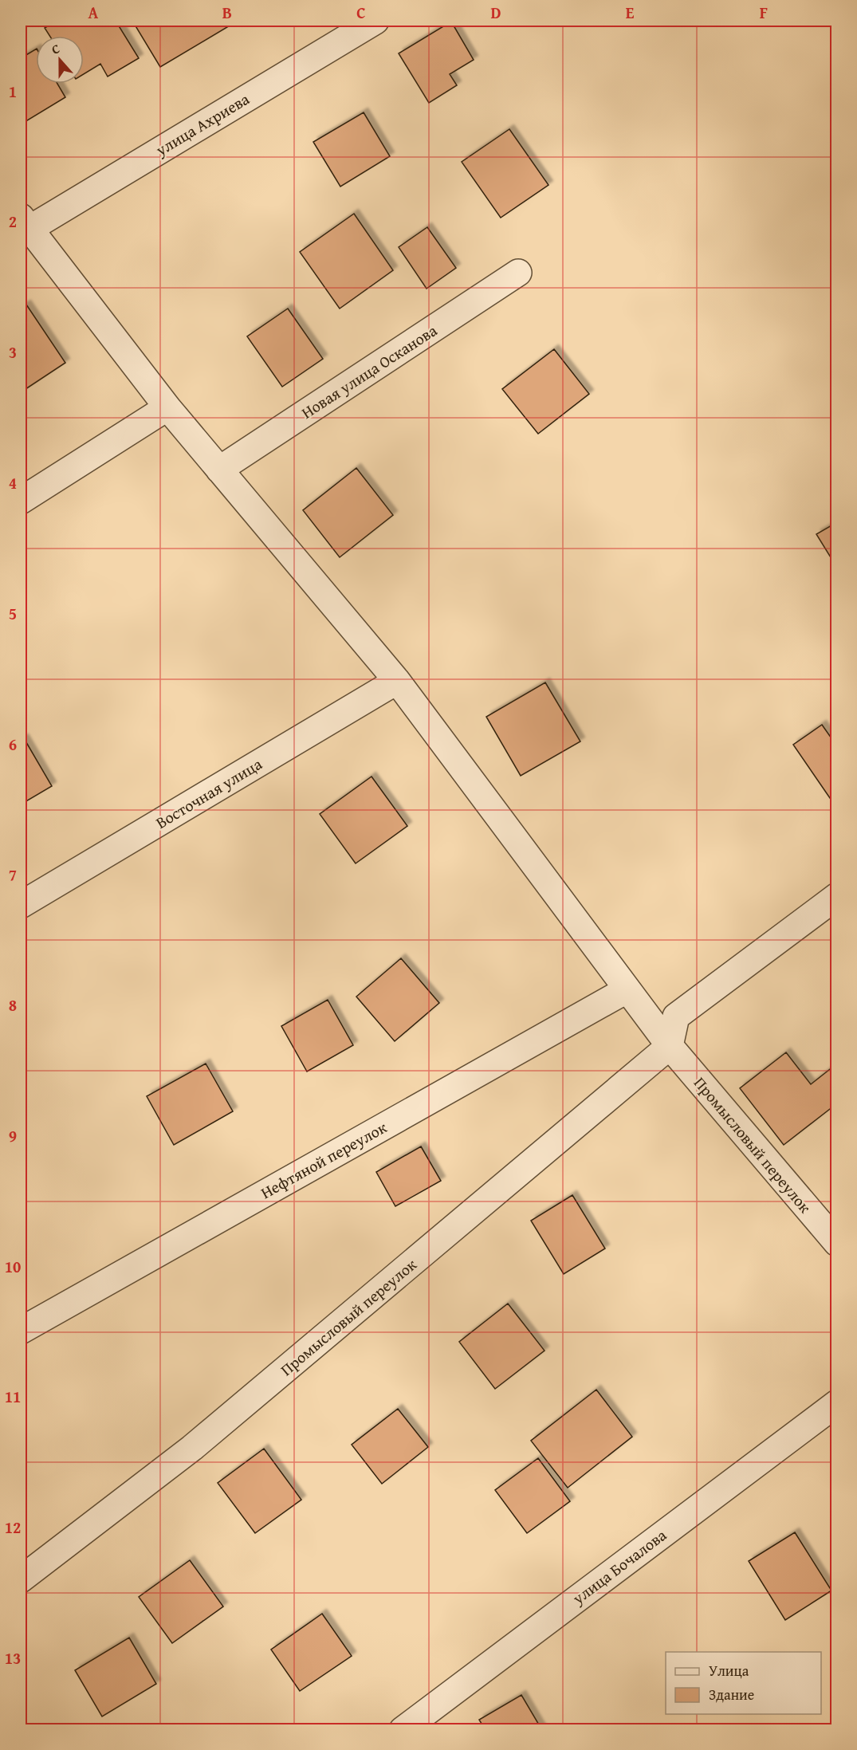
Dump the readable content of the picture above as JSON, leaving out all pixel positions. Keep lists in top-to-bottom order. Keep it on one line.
{"streets":{"street":["улица Ахриева","Новая улица Осканова","Восточная улица","Промысловый переулок","Нефтяной переулок","улица Бочалова"]},"legend":["Улица","Здание"],"north":"top","grid":{"columns":["A","B","C","D","E","F"],"rows":["1","2","3","4","5","6","7","8","9","10","11","12","13"]}}
